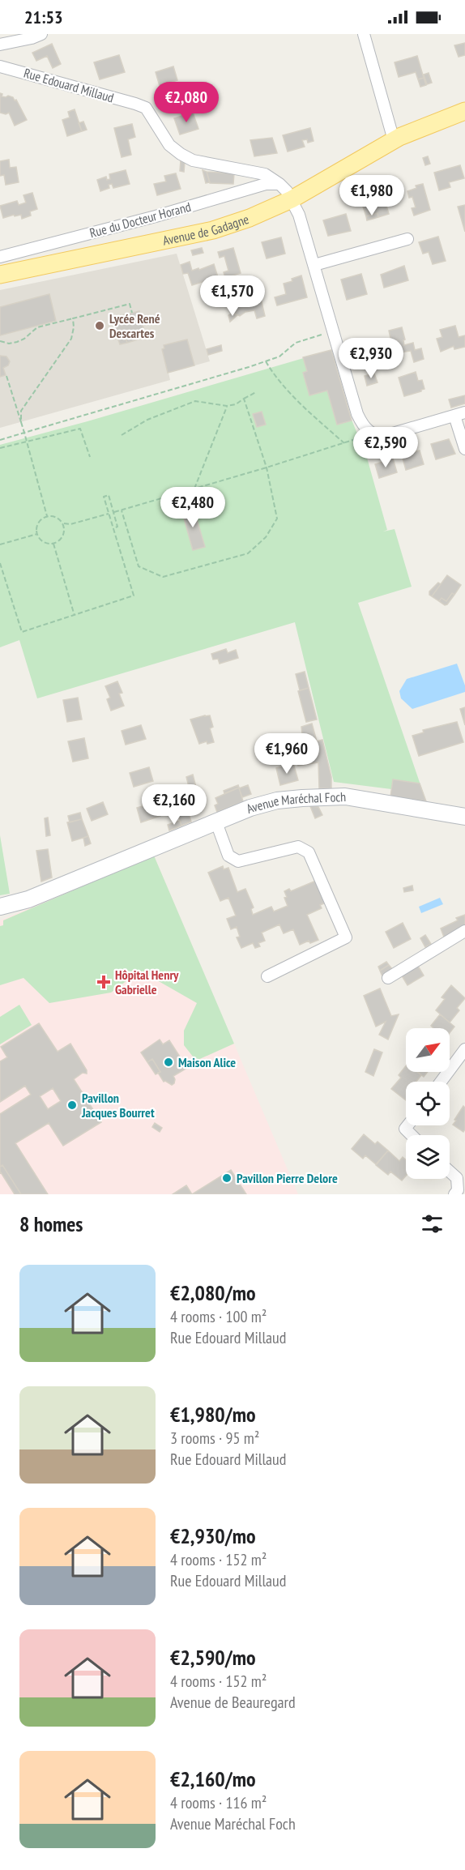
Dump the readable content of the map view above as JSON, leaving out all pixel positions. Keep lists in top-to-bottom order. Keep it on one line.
{"streets":{"main road":["Avenue de Gadagne","Avenue Maréchal Foch"],"street":["Rue Edouard Millaud","Rue du Docteur Horand"]},"crossings":[["Rue Edouard Millaud","Rue du Docteur Horand"],["Rue Edouard Millaud","Avenue de Gadagne"]],"places":{"other":["Lycée René Descartes","Maison Alice","Pavillon Jacques Bourret","Pavillon Pierre Delore"],"health":["Hôpital Henry Gabrielle"]},"north":"top right","page":{"status":"21:53","price":["€2,080","€1,980","€1,570","€2,930","€2,590","€2,480","€1,960","€2,160"],"heading":"8 homes","list":[{"name":"€2,080/mo","note":"4 rooms · 100 m² · Rue Edouard Millaud"},{"name":"€1,980/mo","note":"3 rooms · 95 m² · Rue Edouard Millaud"},{"name":"€2,930/mo","note":"4 rooms · 152 m² · Rue Edouard Millaud"},{"name":"€2,590/mo","note":"4 rooms · 152 m² · Avenue de Beauregard"},{"name":"€2,160/mo","note":"4 rooms · 116 m² · Avenue Maréchal Foch"}]}}
